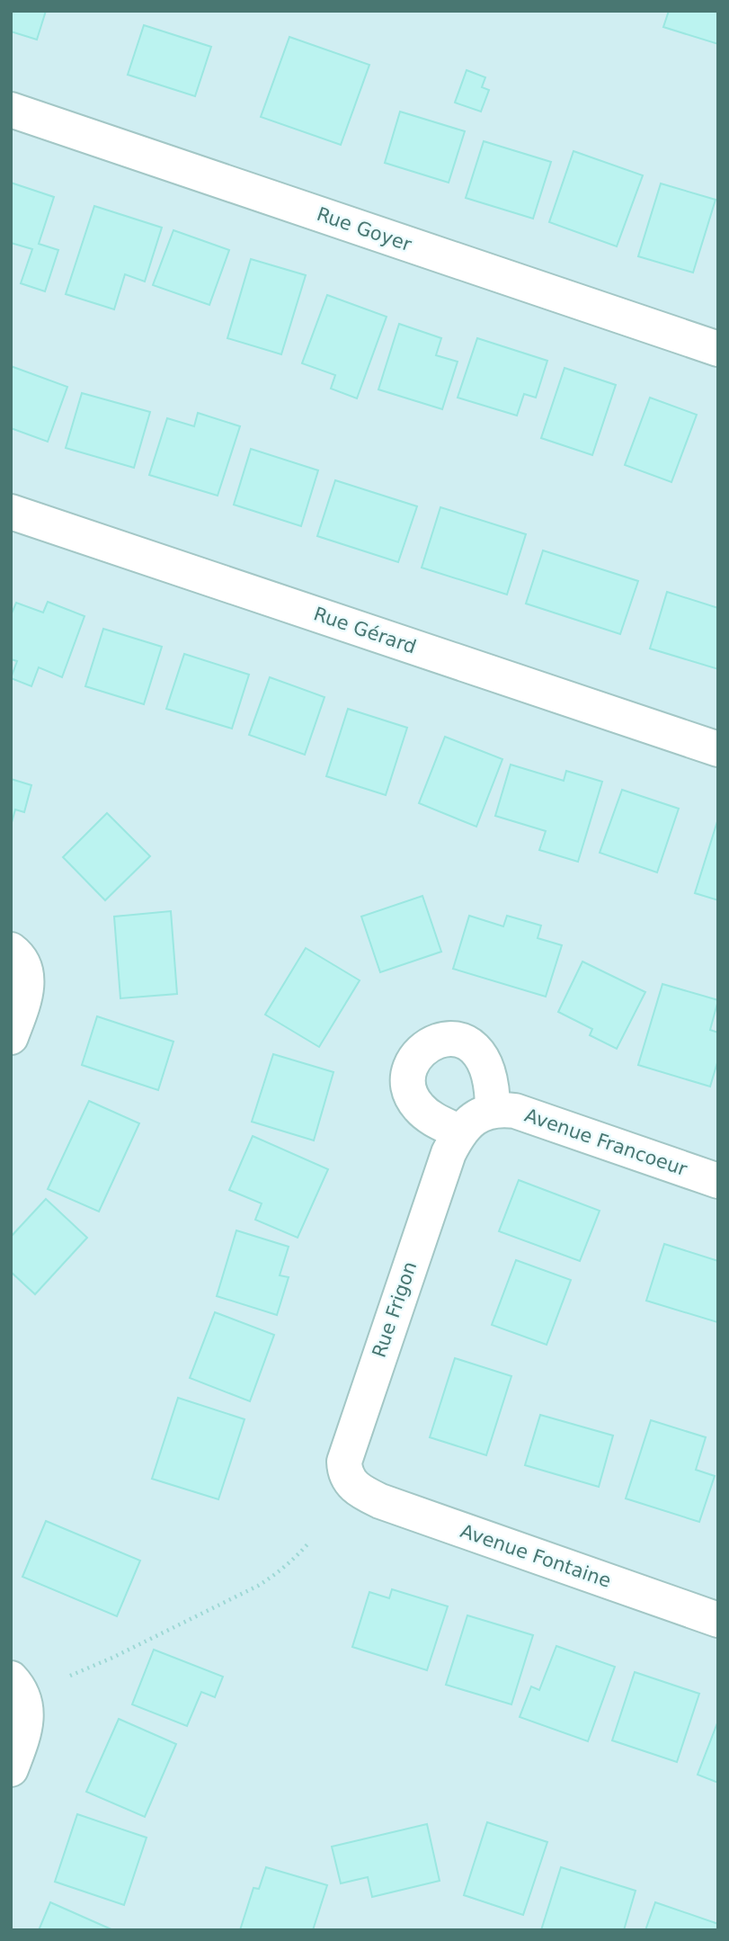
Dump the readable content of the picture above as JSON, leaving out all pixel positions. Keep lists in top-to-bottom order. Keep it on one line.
{"streets":{"street":["Rue Goyer","Rue Gérard","Avenue Francoeur","Rue Frigon","Avenue Fontaine"]},"crossings":[["Avenue Francoeur","Rue Frigon"],["Rue Frigon","Avenue Fontaine"]]}
